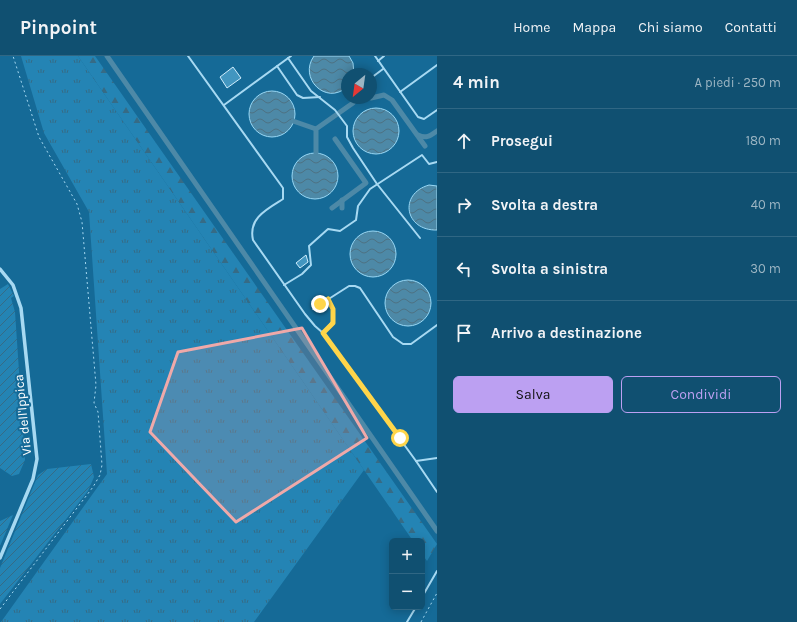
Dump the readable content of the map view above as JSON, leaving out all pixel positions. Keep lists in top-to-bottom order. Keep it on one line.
{"streets":{"street":["Via dell'Ippica"]},"north":"bottom left","page":{"header":"Pinpoint","nav":["Home","Mappa","Chi siamo","Contatti"],"heading":["4 min","A piedi · 250 m"],"list":[["Prosegui","180 m"],["Svolta a destra","40 m"],["Svolta a sinistra","30 m"],"Arrivo a destinazione"],"buttons":["Salva","Condividi"],"map_buttons":["+","−"]}}
